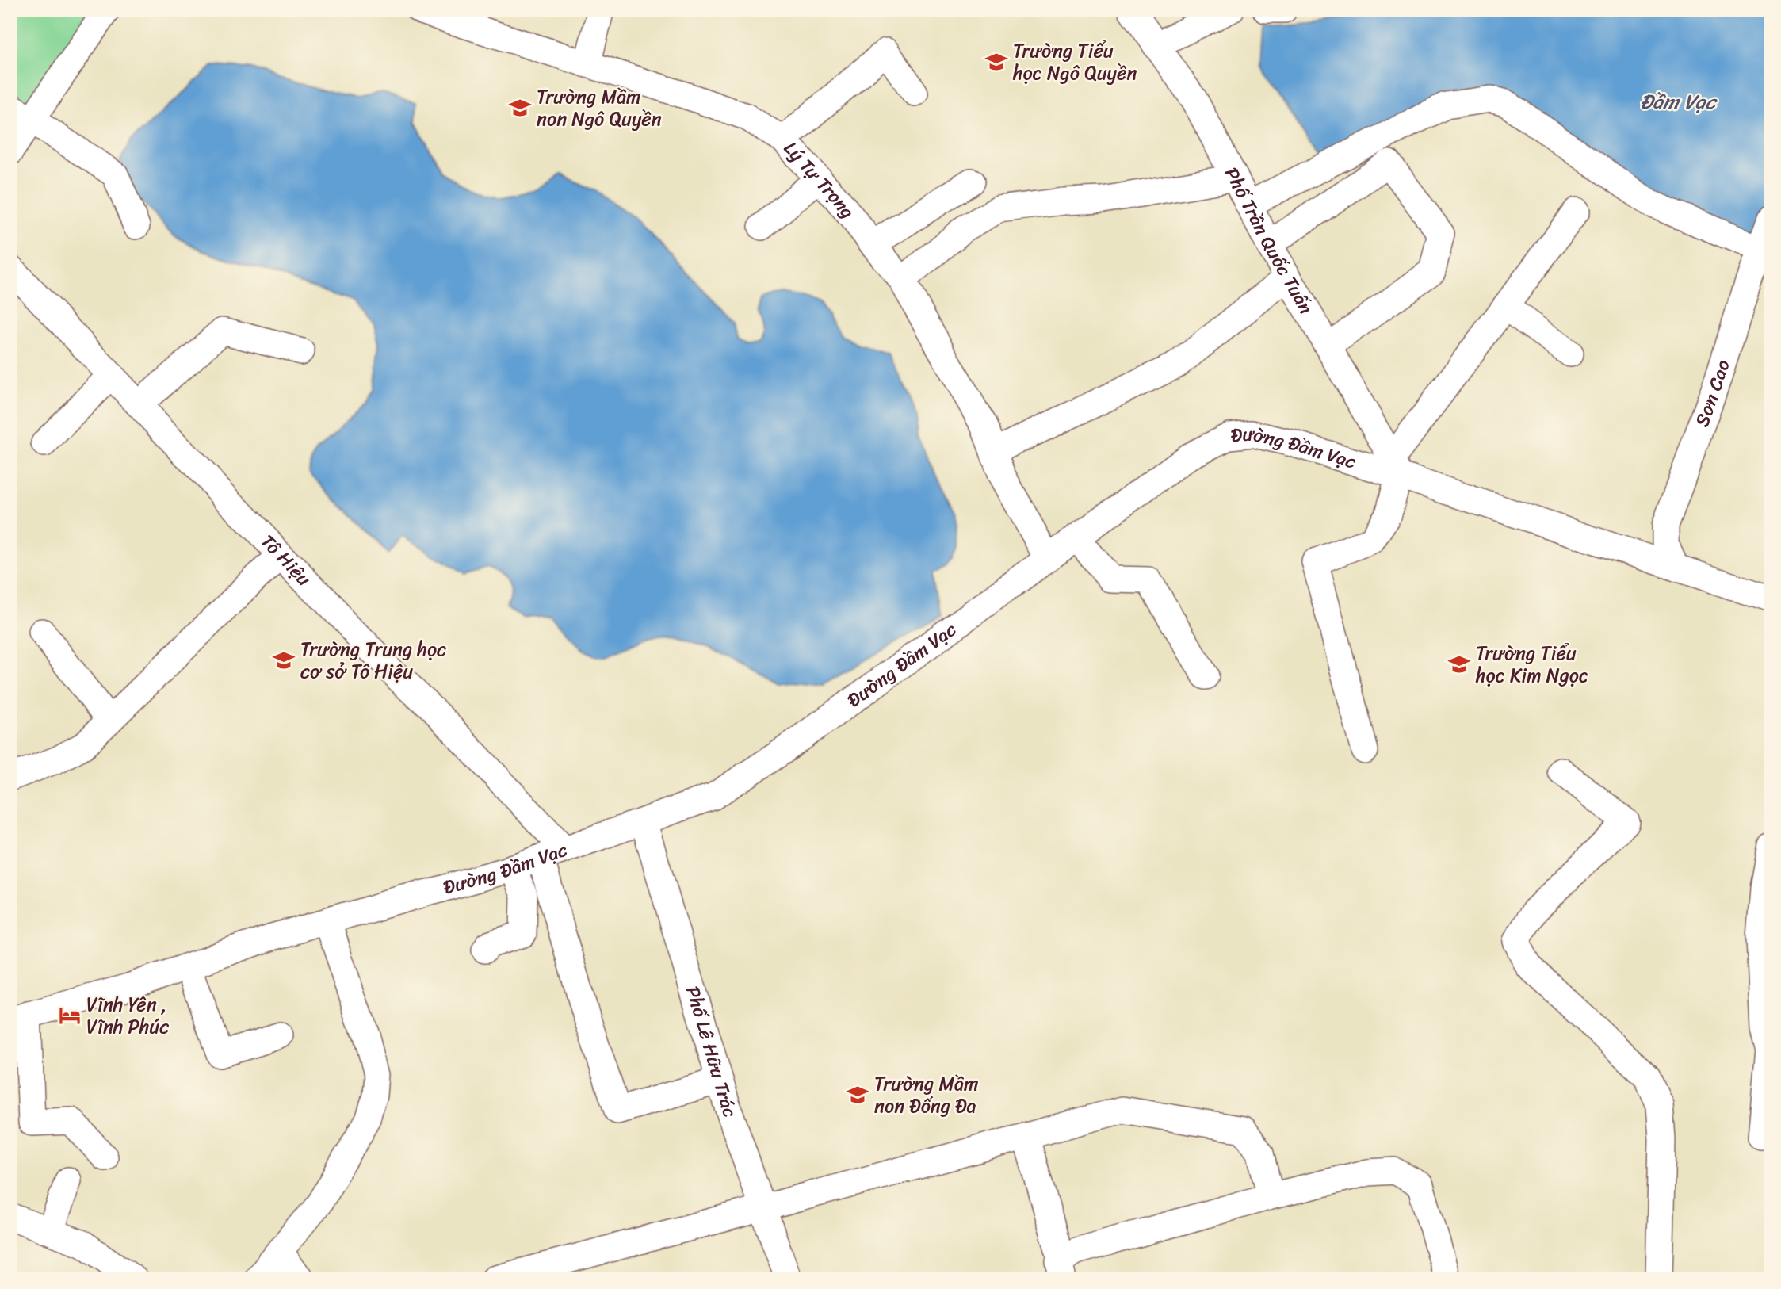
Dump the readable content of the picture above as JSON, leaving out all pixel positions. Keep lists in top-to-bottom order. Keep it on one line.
{"streets":{"street":["Lý Tự Trọng","Phố Trần Quốc Tuấn","Sơn Cao","Đường Đầm Vạc","Tô Hiệu","Phố Lê Hữu Trác"]},"crossings":[["Lý Tự Trọng","Đường Đầm Vạc"],["Phố Trần Quốc Tuấn","Đường Đầm Vạc"],["Sơn Cao","Đường Đầm Vạc"],["Đường Đầm Vạc","Tô Hiệu"],["Đường Đầm Vạc","Phố Lê Hữu Trác"]],"water":["Đầm Vạc"],"places":{"school or university":["Trường Tiểu học Ngô Quyền","Trường Mầm non Ngô Quyền","Trường Trung học cơ sở Tô Hiệu","Trường Tiểu học Kim Ngọc","Trường Mầm non Đống Đa"],"hotel":["Vĩnh Yên , Vĩnh Phúc"]}}
